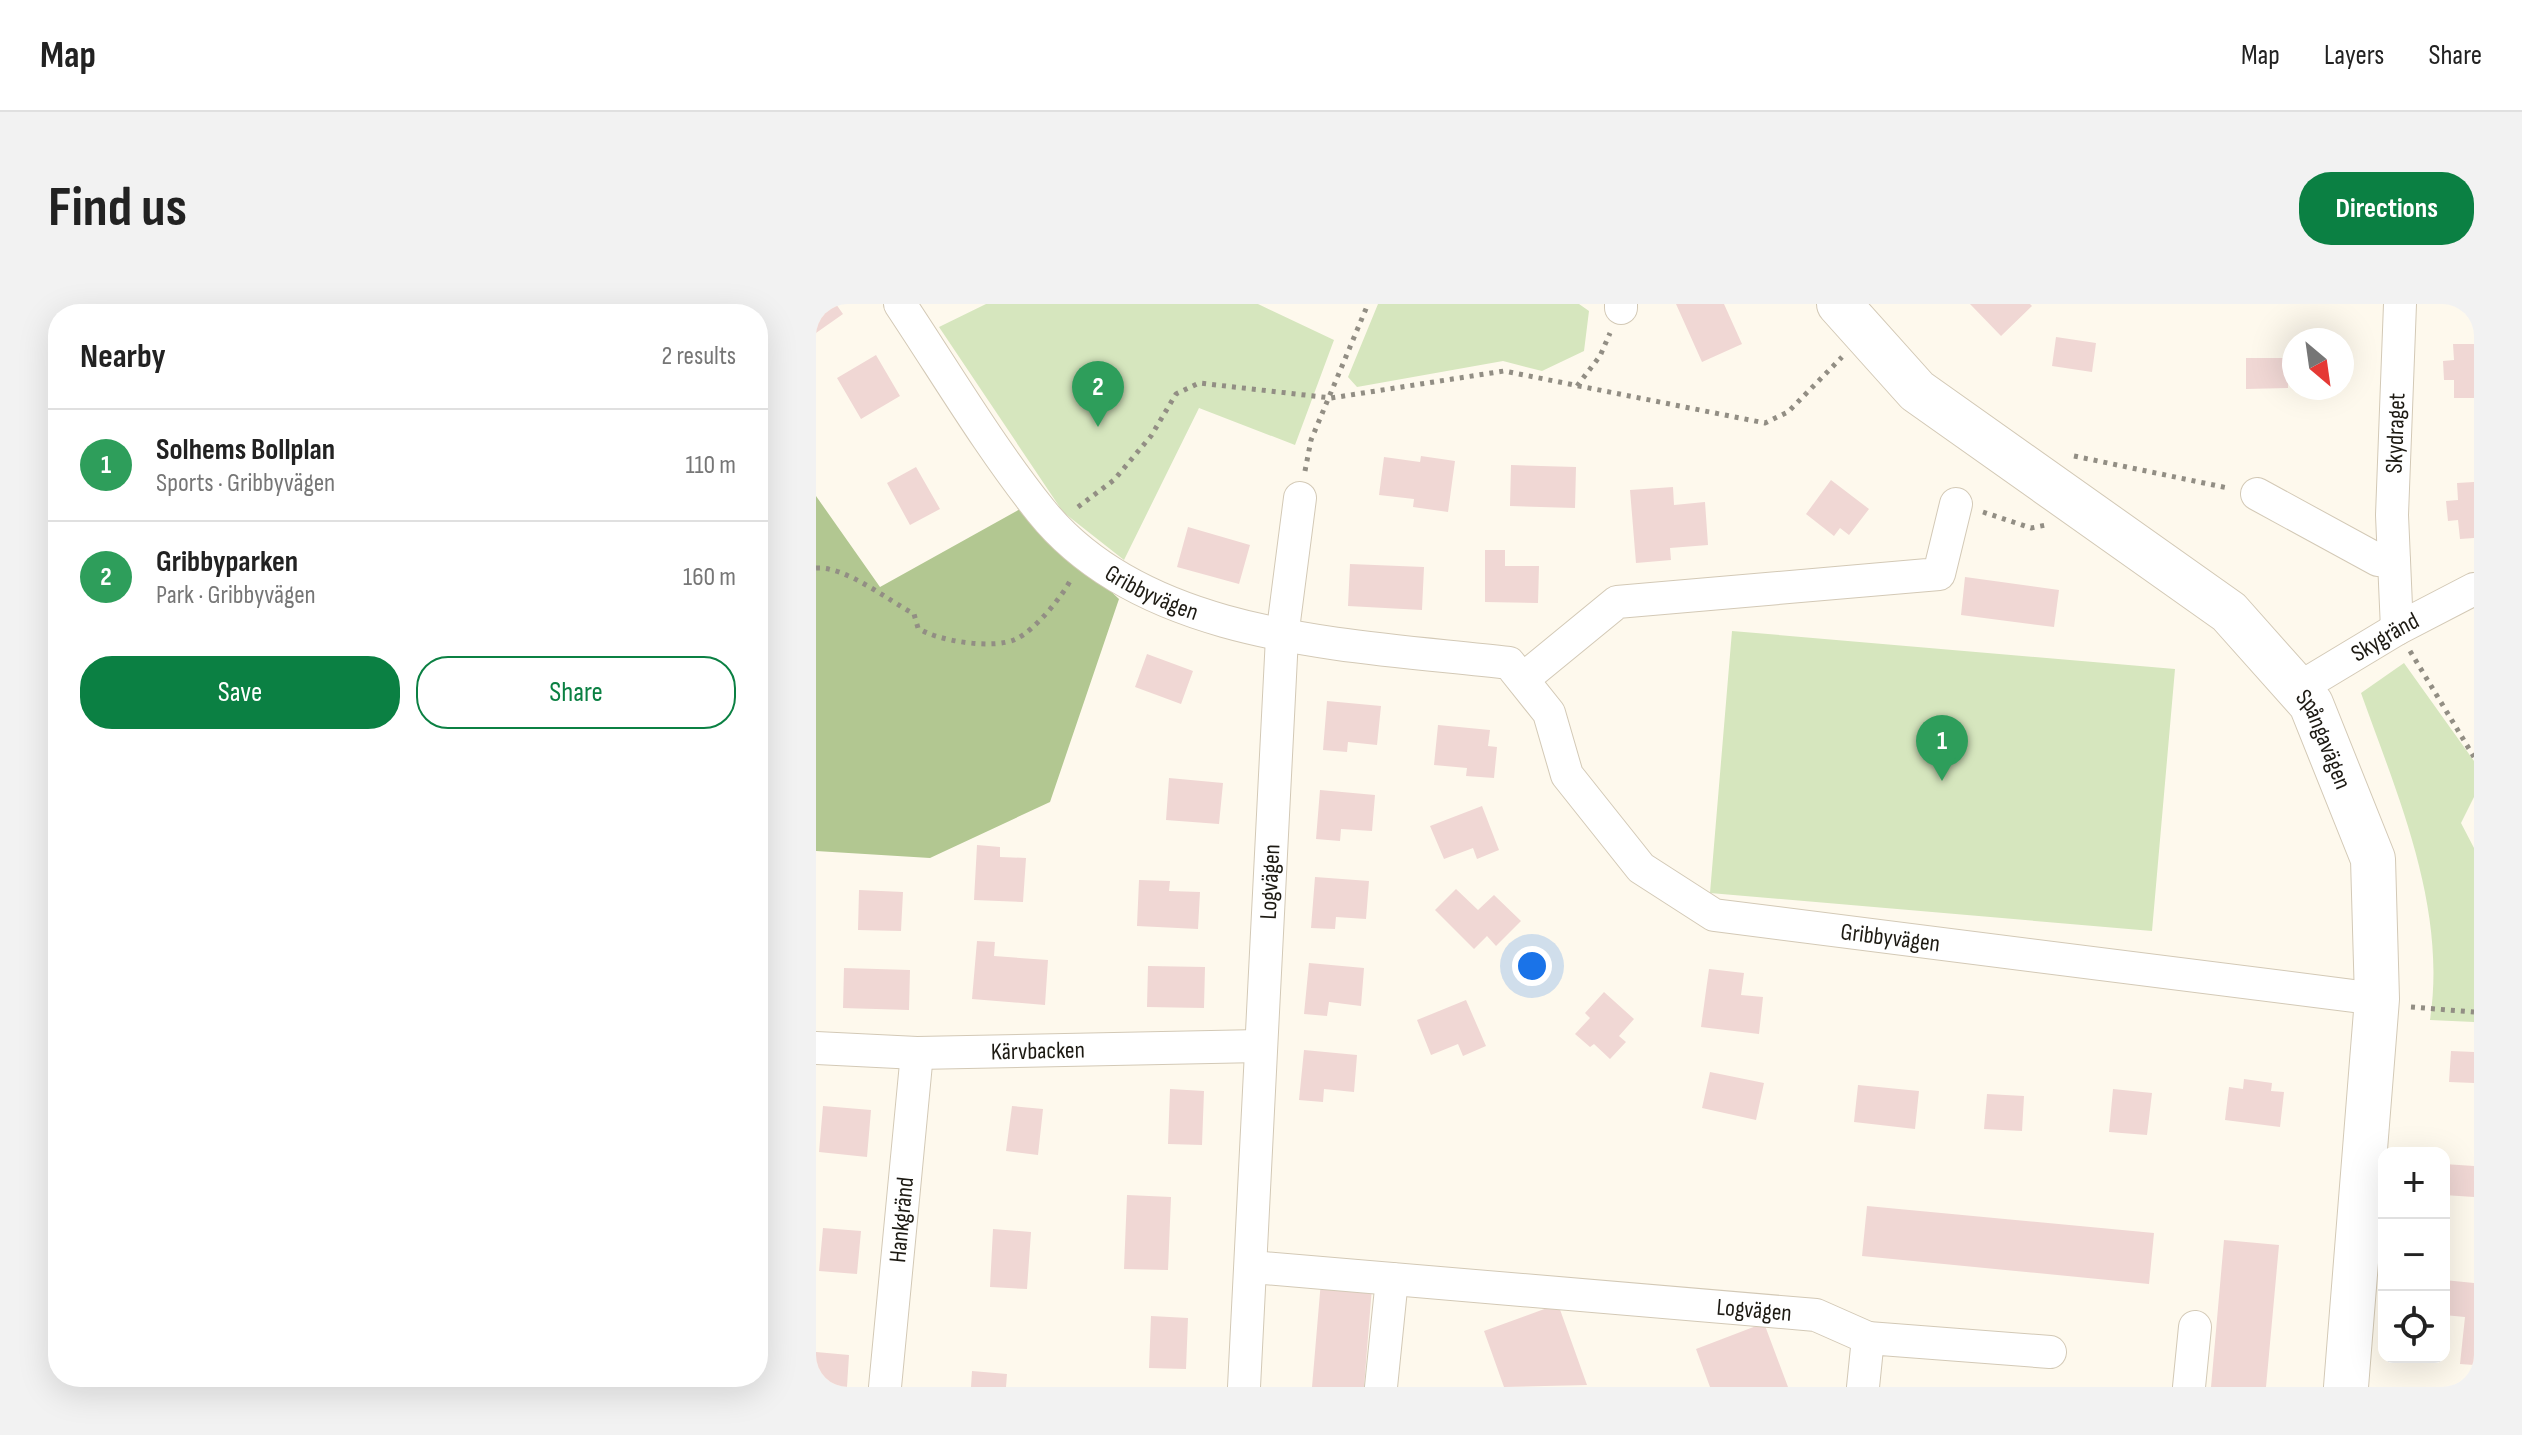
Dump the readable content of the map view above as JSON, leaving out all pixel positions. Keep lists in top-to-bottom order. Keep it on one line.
{"streets":{"street":["Skydraget","Gribbyvägen","Skygränd","Spångavägen","Logvägen","Kärvbacken","Hankgränd"]},"crossings":[["Skydraget","Skygränd"],["Gribbyvägen","Spångavägen"],["Gribbyvägen","Logvägen"],["Skygränd","Spångavägen"],["Logvägen","Kärvbacken"],["Kärvbacken","Hankgränd"]],"north":"bottom right","page":{"header":"Map","nav":["Map","Layers","Share"],"buttons":["Directions",["Save","Share"]],"title":"Find us","heading":["Nearby","2 results"],"pins":["2","1"],"list":[{"mark":"1","name":"Solhems Bollplan","note":"Sports · Gribbyvägen","value":"110 m"},{"mark":"2","name":"Gribbyparken","note":"Park · Gribbyvägen","value":"160 m"}],"map_buttons":["+","−"]}}
